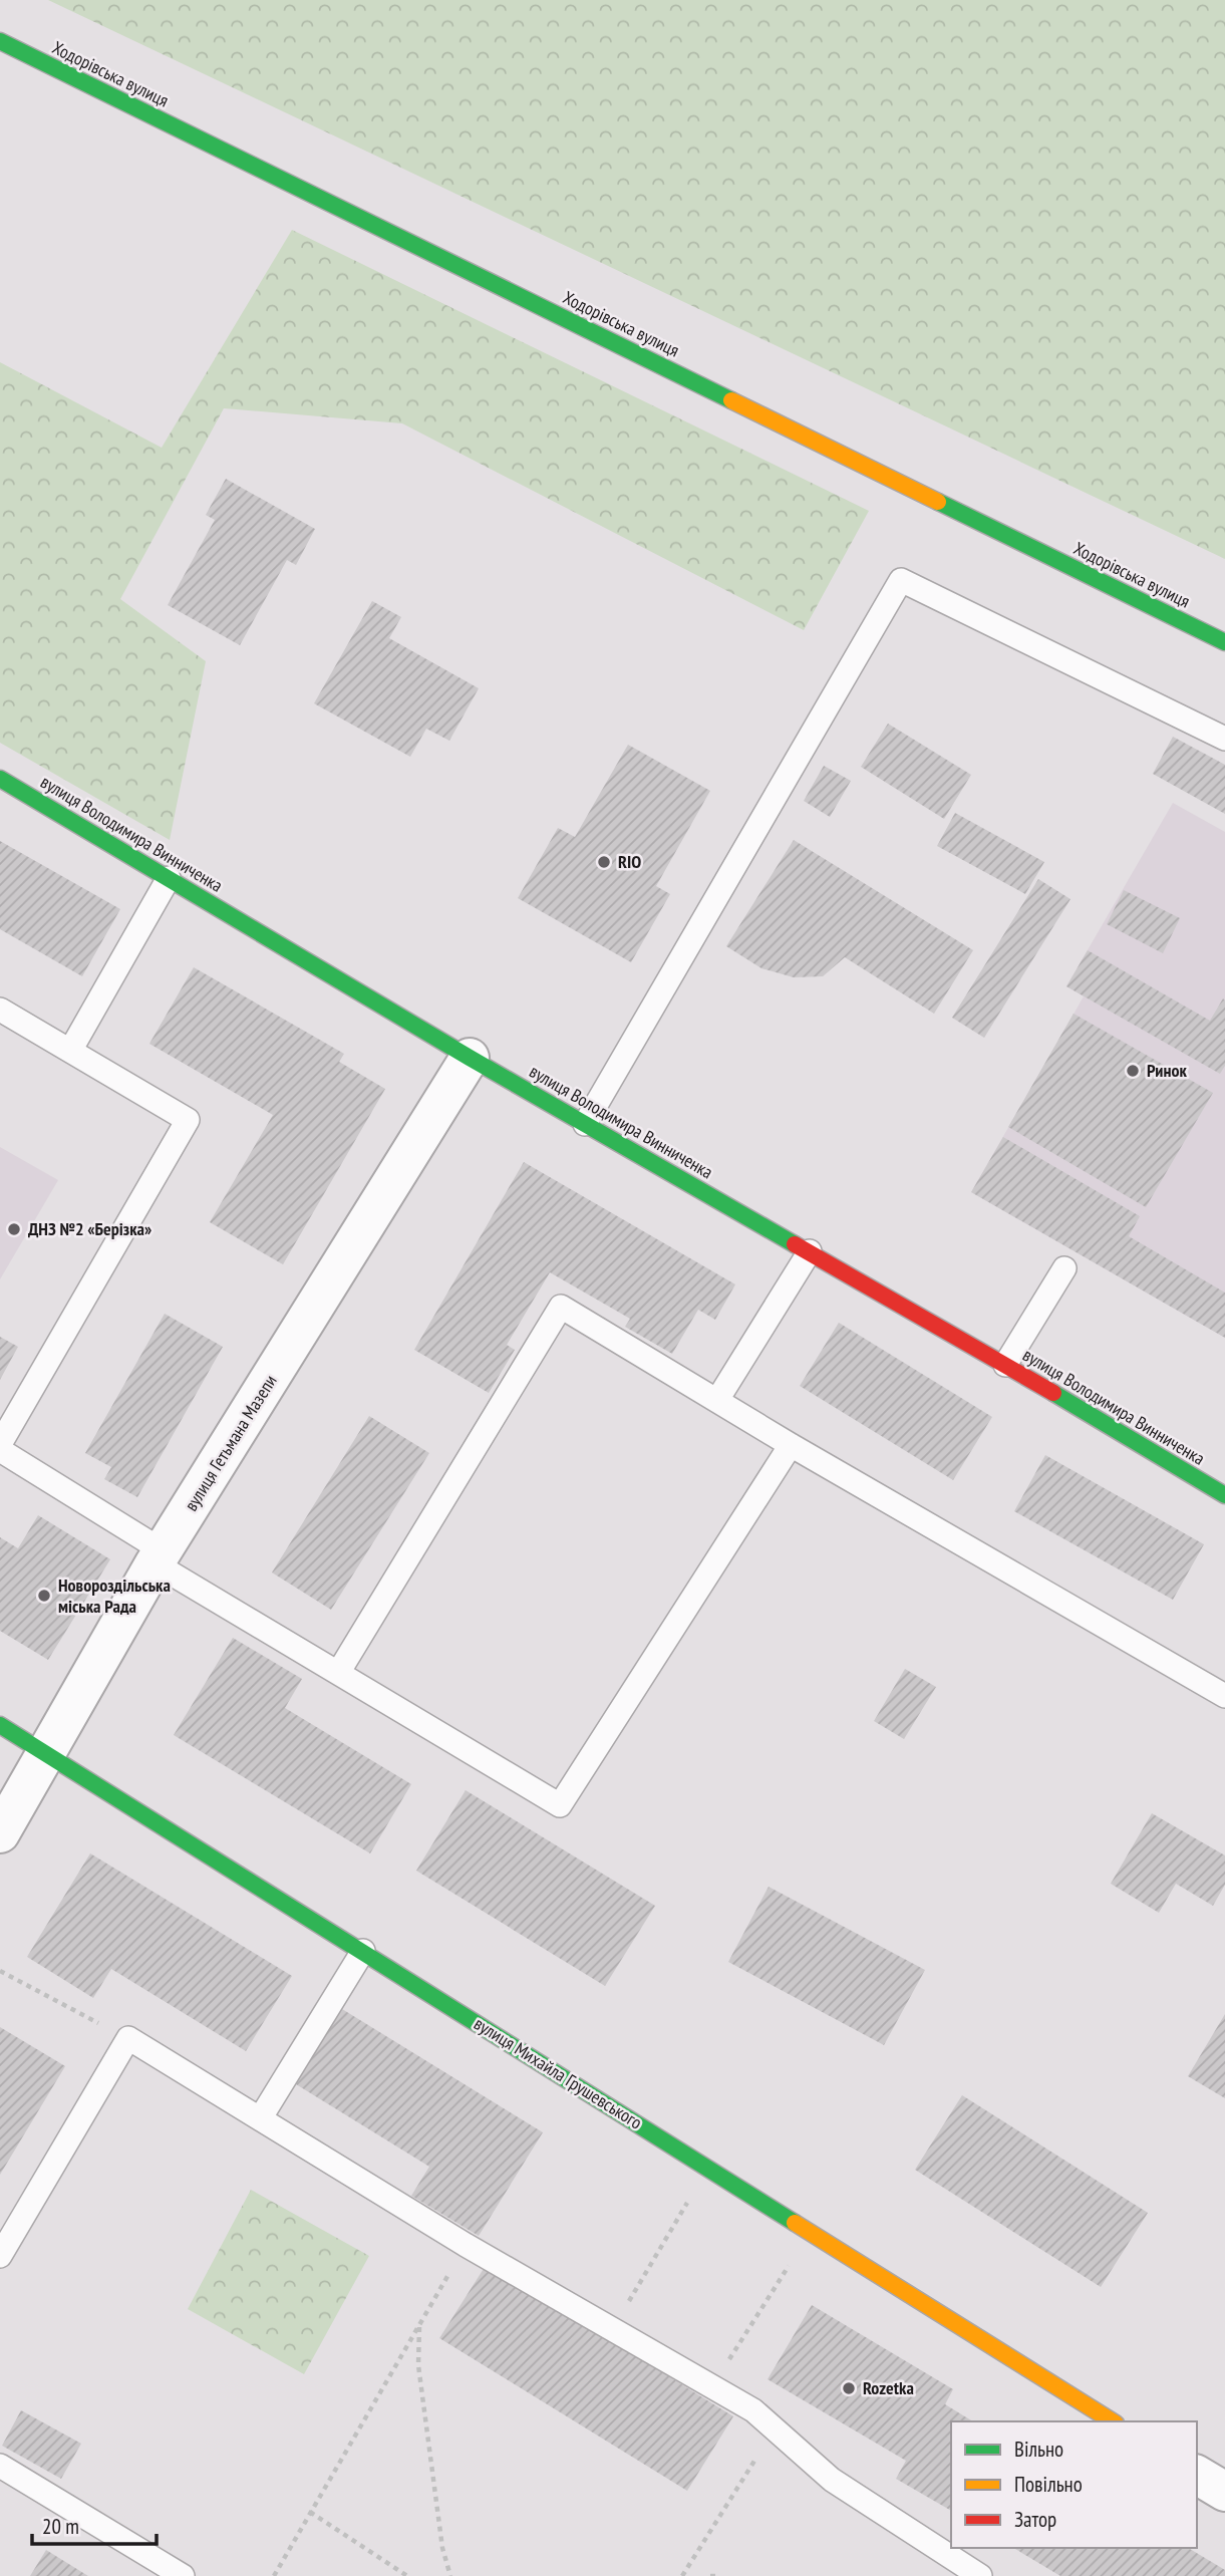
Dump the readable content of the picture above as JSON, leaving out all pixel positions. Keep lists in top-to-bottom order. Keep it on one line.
{"streets":{"street":["Ходорівська вулиця","вулиця Володимира Винниченка","вулиця Гетьмана Мазепи","вулиця Михайла Грушевського"]},"crossings":[["вулиця Володимира Винниченка","вулиця Гетьмана Мазепи"],["вулиця Гетьмана Мазепи","вулиця Михайла Грушевського"]],"places":["RIO","Ринок","ДНЗ №2 «Берізка»","Новороздільська міська Рада","Rozetka"],"legend":["Вільно","Повільно","Затор"],"scale_bar":"20 m"}
